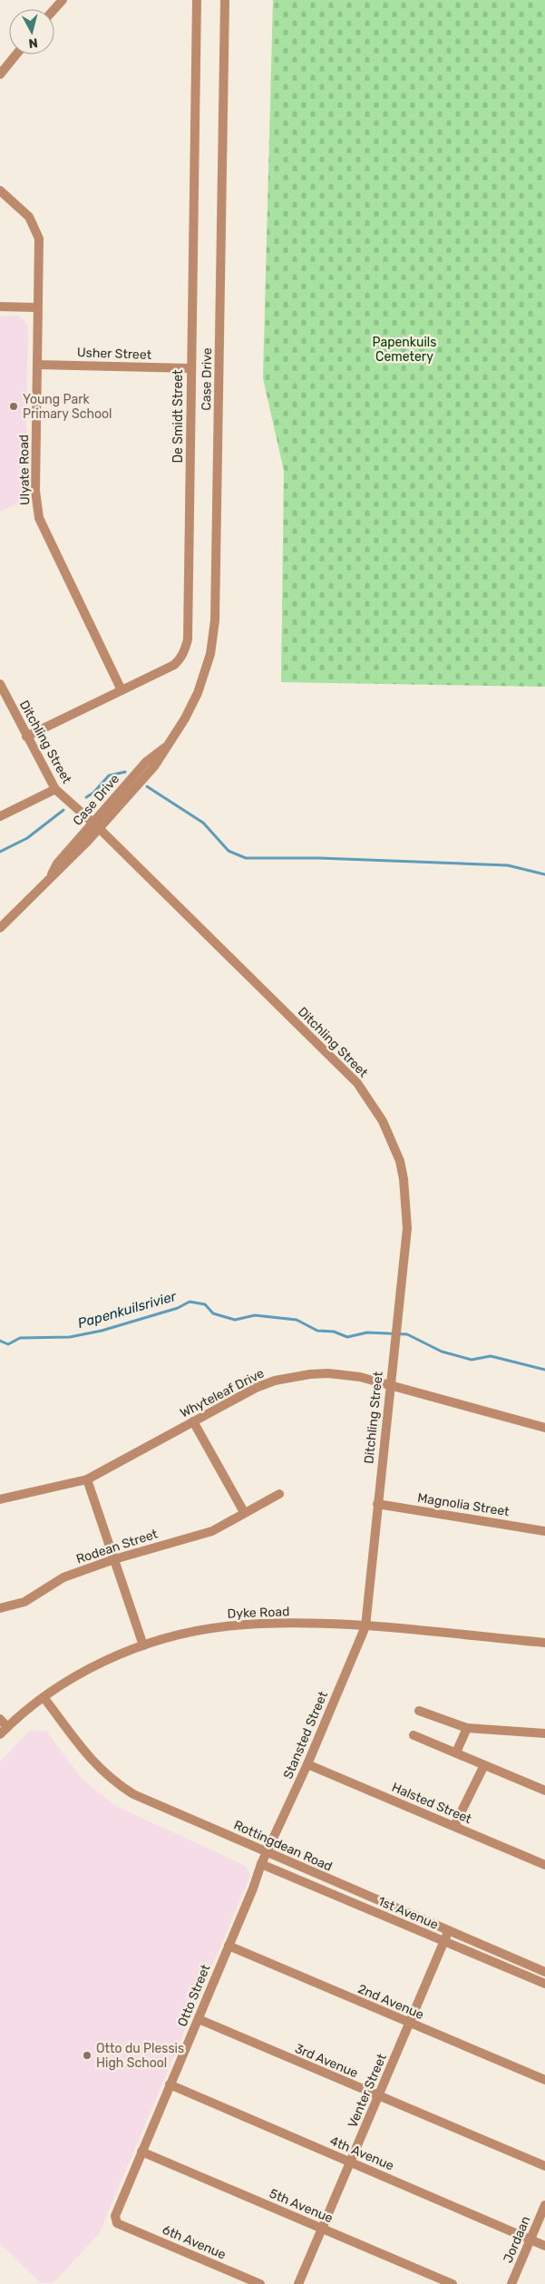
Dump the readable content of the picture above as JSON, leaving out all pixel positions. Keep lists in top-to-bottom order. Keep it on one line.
{"streets":{"street":["Usher Street","Case Drive","De Smidt Street","Ulyate Road","Ditchling Street","Whyteleaf Drive","Magnolia Street","Rodean Street","Dyke Road","Stansted Street","Halsted Street","Rottingdean Road","1st Avenue","Otto Street","2nd Avenue","3rd Avenue","Venter Street","4th Avenue","5th Avenue","Jordaan","6th Avenue"]},"crossings":[["Usher Street","De Smidt Street"],["Usher Street","Ulyate Road"],["Case Drive","Ditchling Street"],["De Smidt Street","Ulyate Road"],["De Smidt Street","Ditchling Street"],["Ditchling Street","Whyteleaf Drive"],["Ditchling Street","Magnolia Street"],["Ditchling Street","Dyke Road"],["Ditchling Street","Stansted Street"],["Dyke Road","Stansted Street"],["Dyke Road","Rottingdean Road"],["Stansted Street","Halsted Street"],["Stansted Street","Rottingdean Road"],["Stansted Street","Otto Street"],["Rottingdean Road","Otto Street"],["Rottingdean Road","Venter Street"],["1st Avenue","Otto Street"],["1st Avenue","Venter Street"],["Otto Street","2nd Avenue"],["Otto Street","3rd Avenue"],["Otto Street","4th Avenue"],["Otto Street","5th Avenue"],["Otto Street","6th Avenue"],["2nd Avenue","Venter Street"],["3rd Avenue","Venter Street"],["Venter Street","4th Avenue"],["Venter Street","5th Avenue"],["4th Avenue","Jordaan"]],"water":["Papenkuilsrivier"],"parks":["Papenkuils Cemetery"],"places":["Young Park Primary School","Otto du Plessis High School"],"north":"bottom"}
